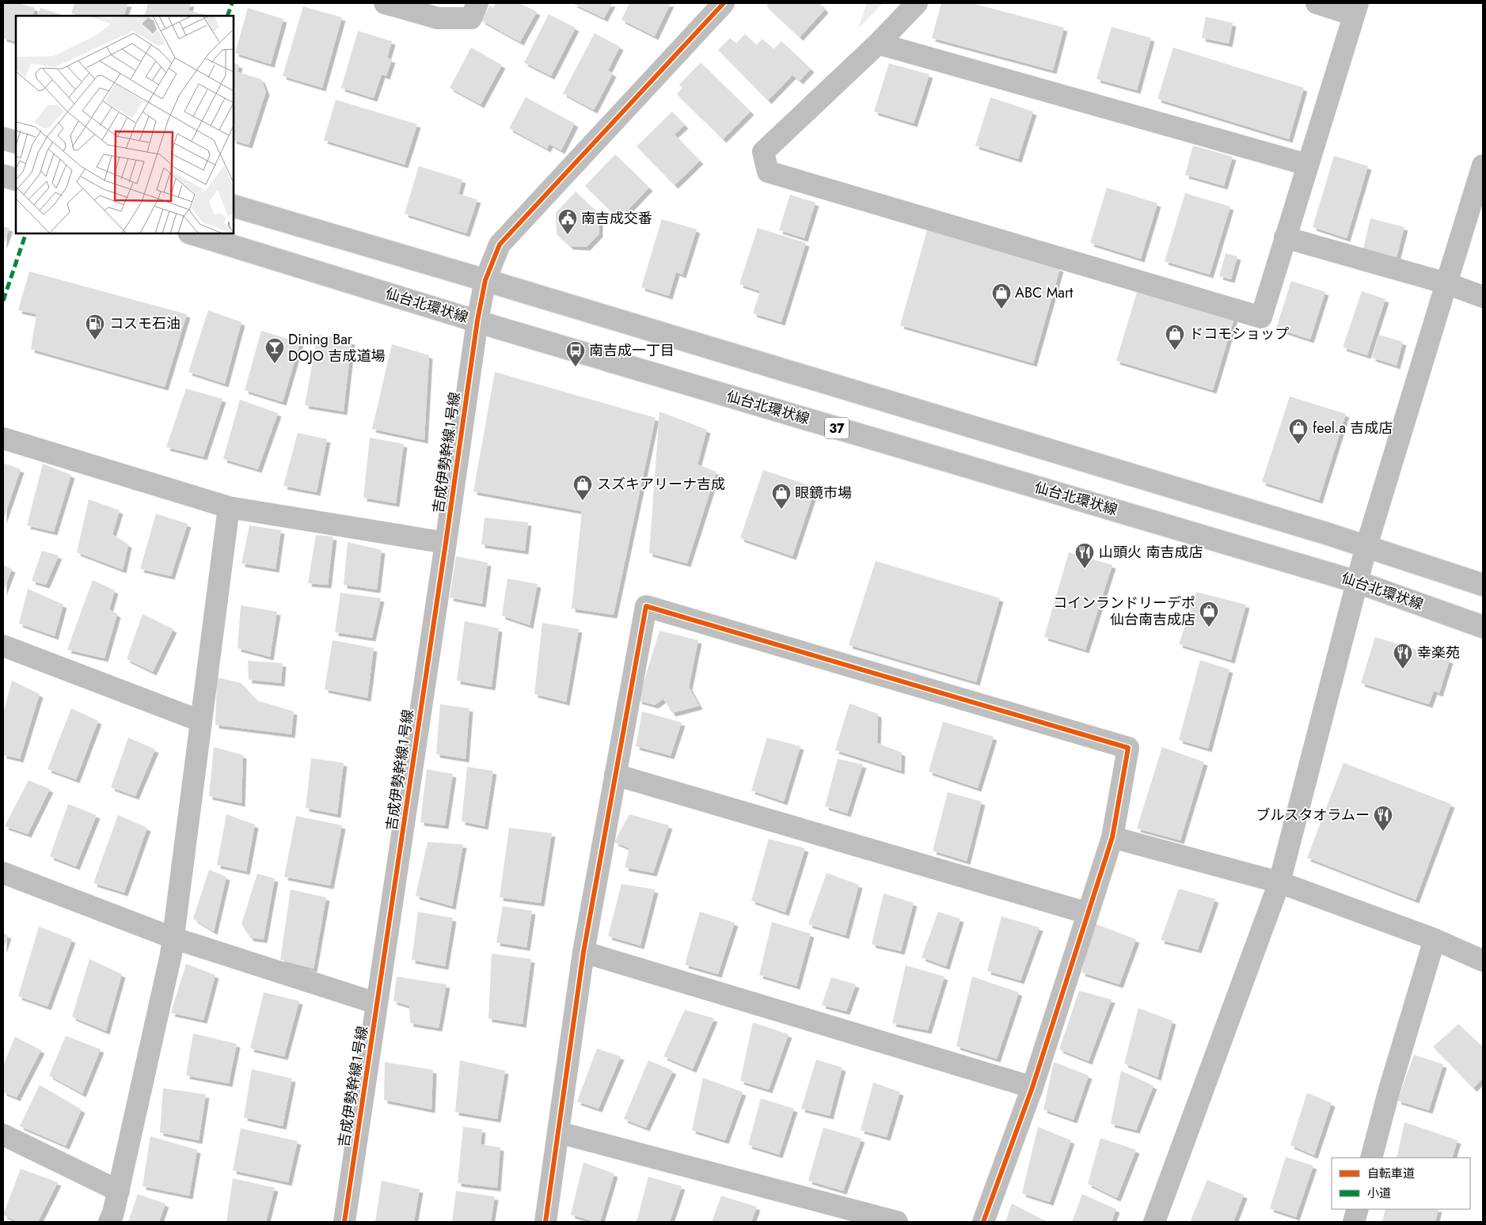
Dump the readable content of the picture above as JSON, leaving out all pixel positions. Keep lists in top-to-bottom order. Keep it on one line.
{"streets":{"street":["仙台北環状線","37","吉成伊勢幹線１号線"]},"crossings":[["仙台北環状線","吉成伊勢幹線１号線"]],"places":{"public building":["南吉成交番"],"shop":["ABC Mart","ドコモショップ","feel.a 吉成店","スズキアリーナ吉成","眼鏡市場","コインランドリーデポ 仙台南吉成店"],"fuel station":["コスモ石油"],"bar":["Dining Bar DOJO 吉成道場"],"bus stop":["南吉成一丁目"],"restaurant":["山頭火 南吉成店","幸楽苑","ブルスタオラムー"]},"legend":["自転車道","小道"]}
